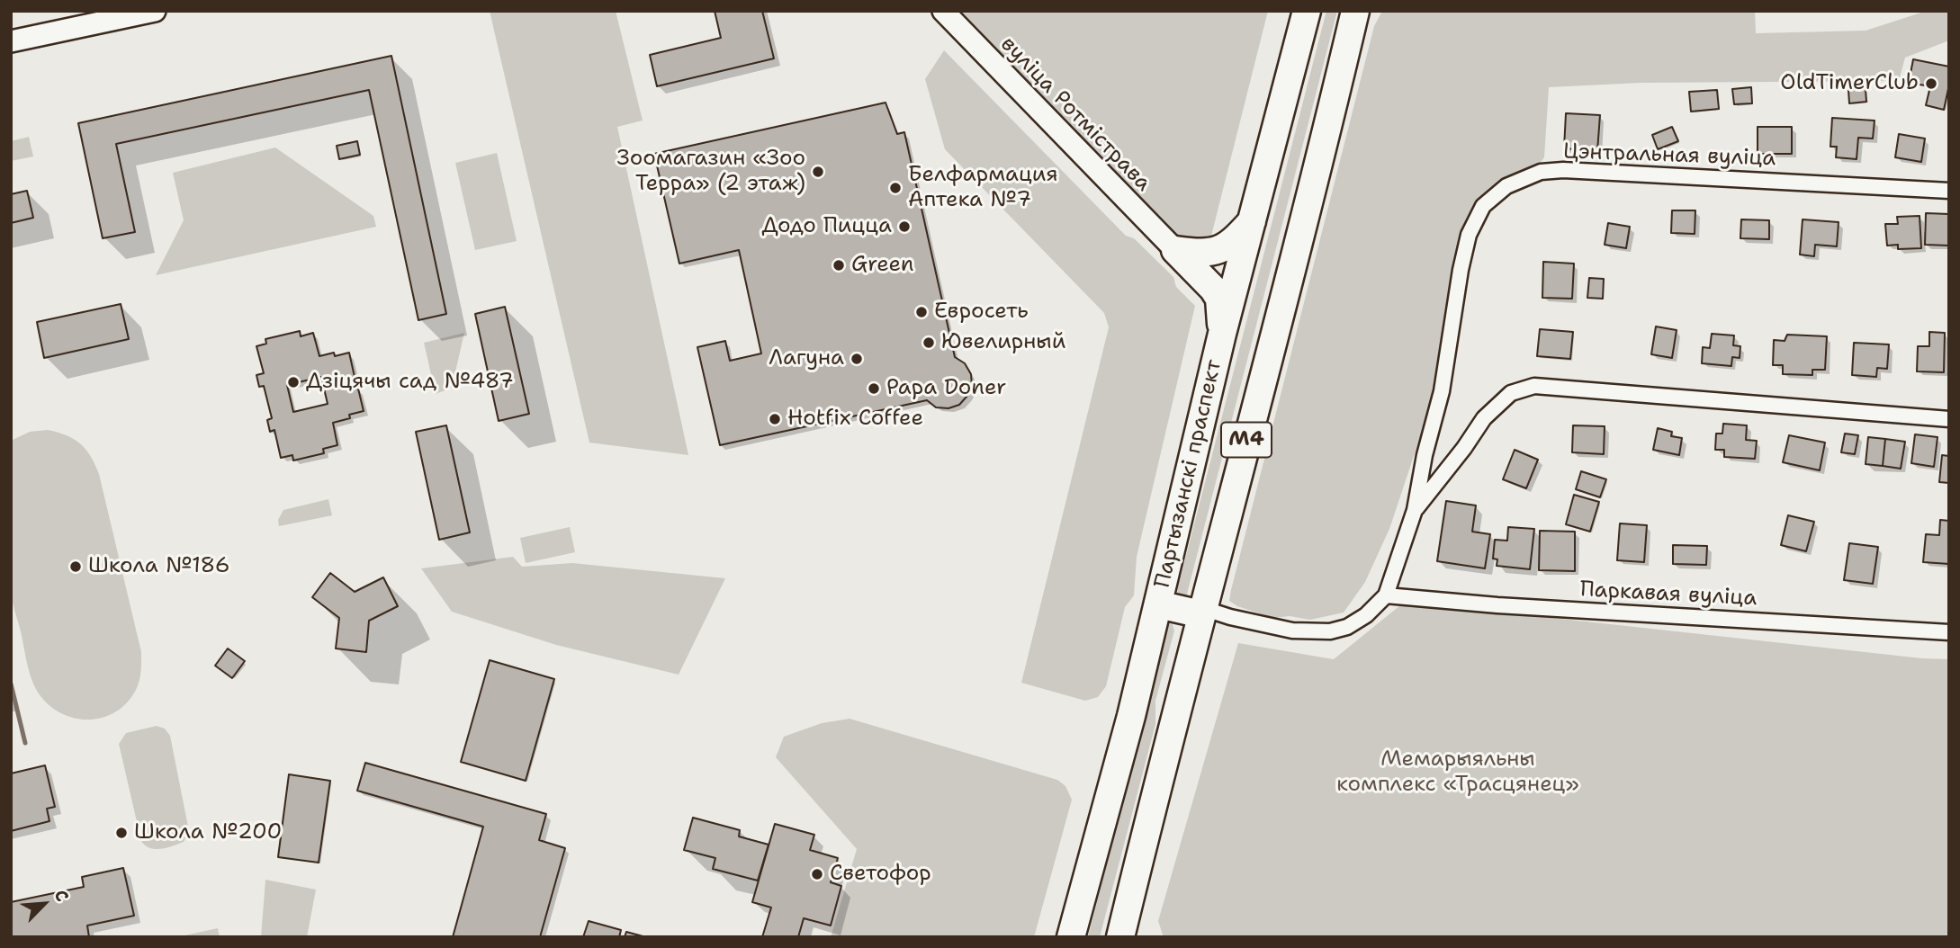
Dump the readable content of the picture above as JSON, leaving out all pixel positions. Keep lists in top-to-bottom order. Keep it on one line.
{"streets":{"highway":["М4","Партызанскі праспект"],"street":["вуліца Ротмістрава","Цэнтральная вуліца","Паркавая вуліца"]},"crossings":[["Цэнтральная вуліца","Паркавая вуліца"]],"parks":["Мемарыяльны комплекс «Трасцянец»"],"places":["OldTimerClub","Зоомагазин «Зоо Терра» (2 этаж)","Белфармация Аптека №7","Додо Пицца","Green","Евросеть","Ювелирный","Лагуна","Дзіцячы сад №487","Papa Doner","Hotfix Coffee","Школа №186","Школа №200","Светофор"],"north":"top right"}
